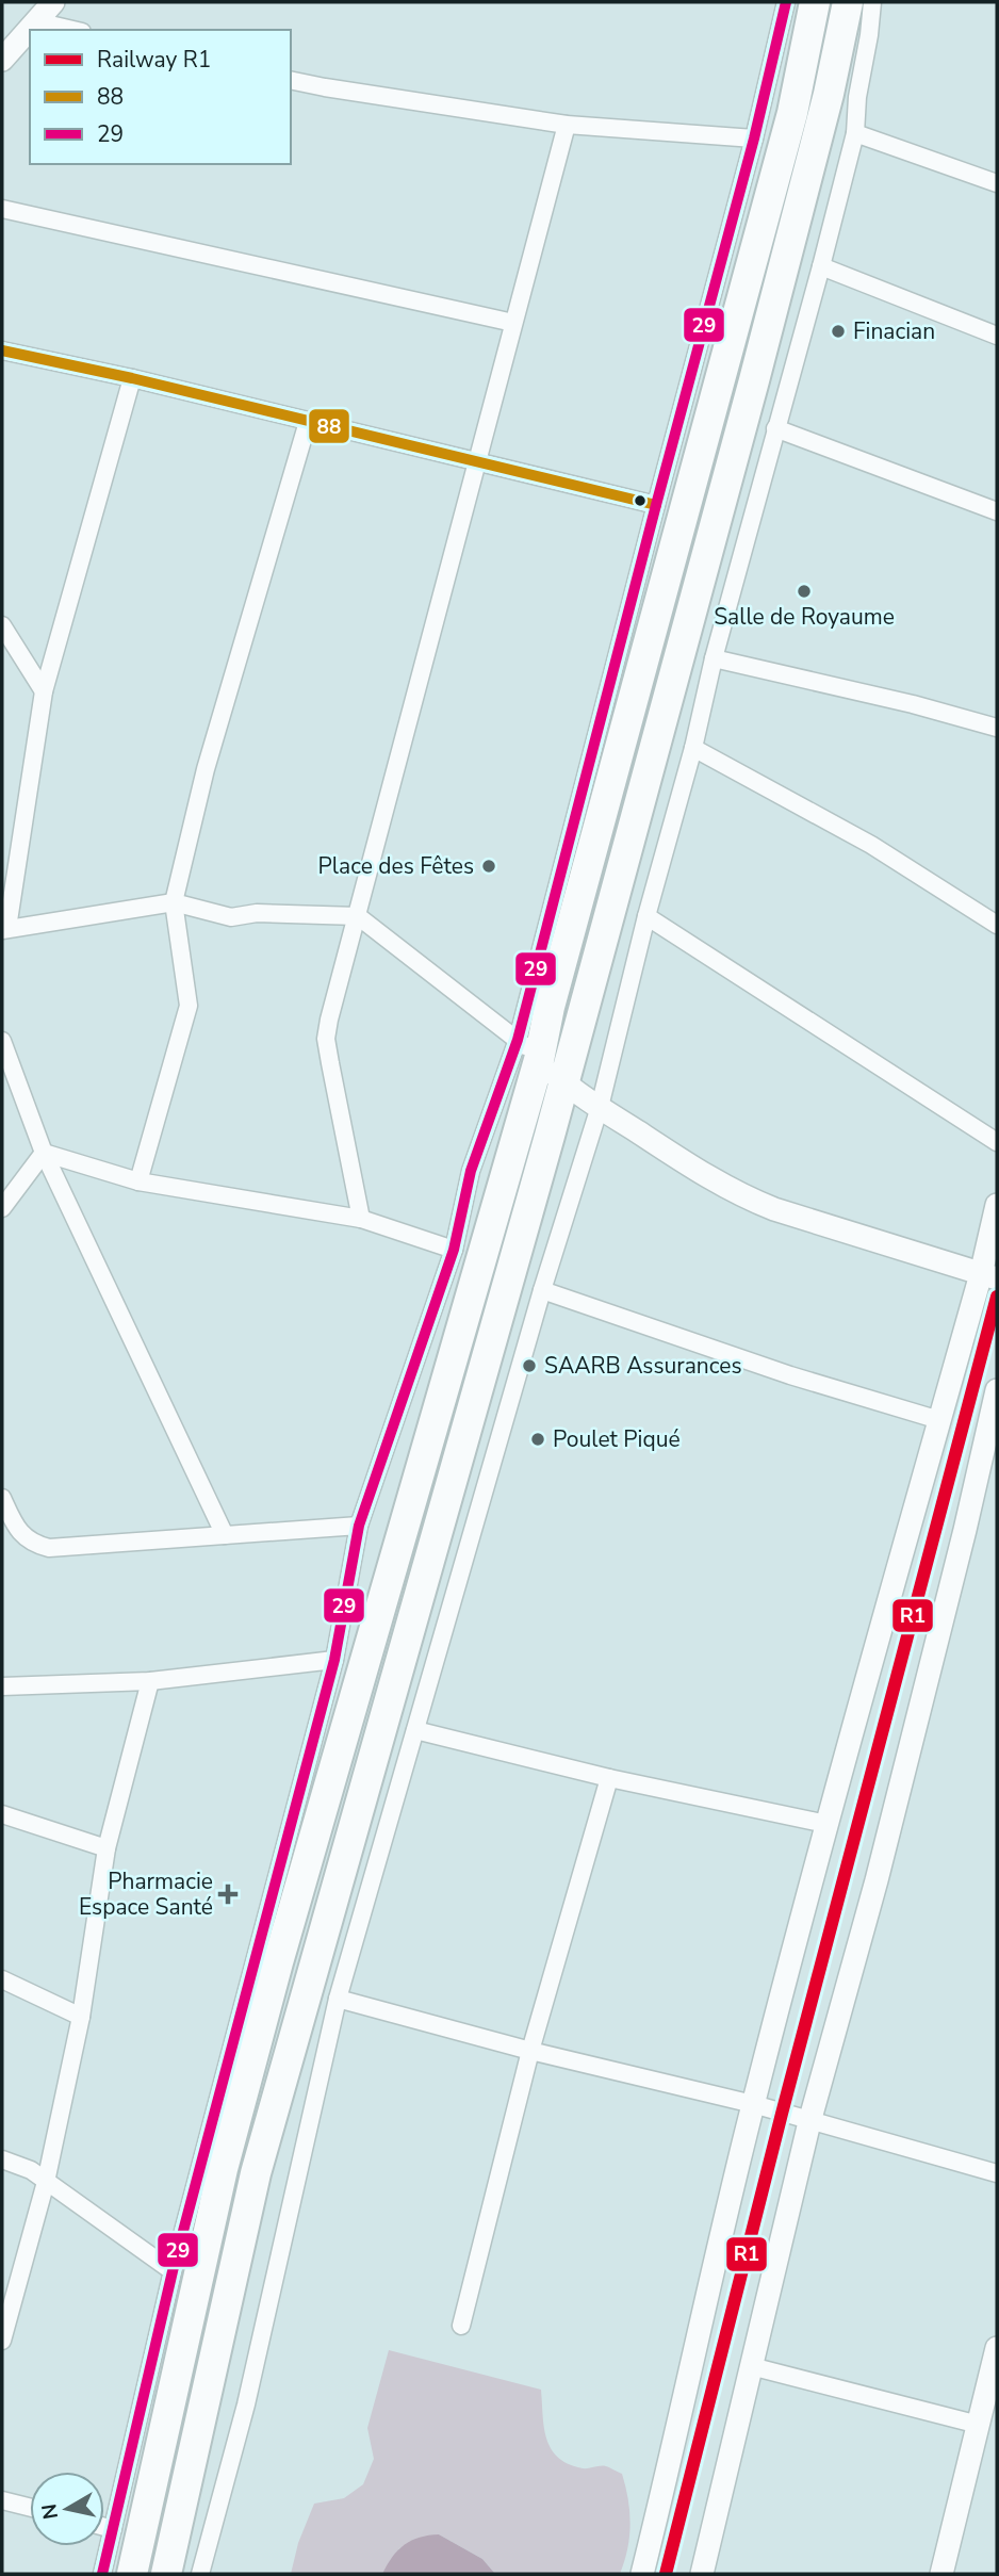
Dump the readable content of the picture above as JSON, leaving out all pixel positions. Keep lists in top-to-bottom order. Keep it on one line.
{"places":{"other":["Finacian","Salle de Royaume","Place des Fêtes","SAARB Assurances","Poulet Piqué"],"health":["Pharmacie Espace Santé"]},"lines":["transit line 29","transit line 88","rail line R1"],"legend":["Railway R1","88","29"],"north":"left"}
